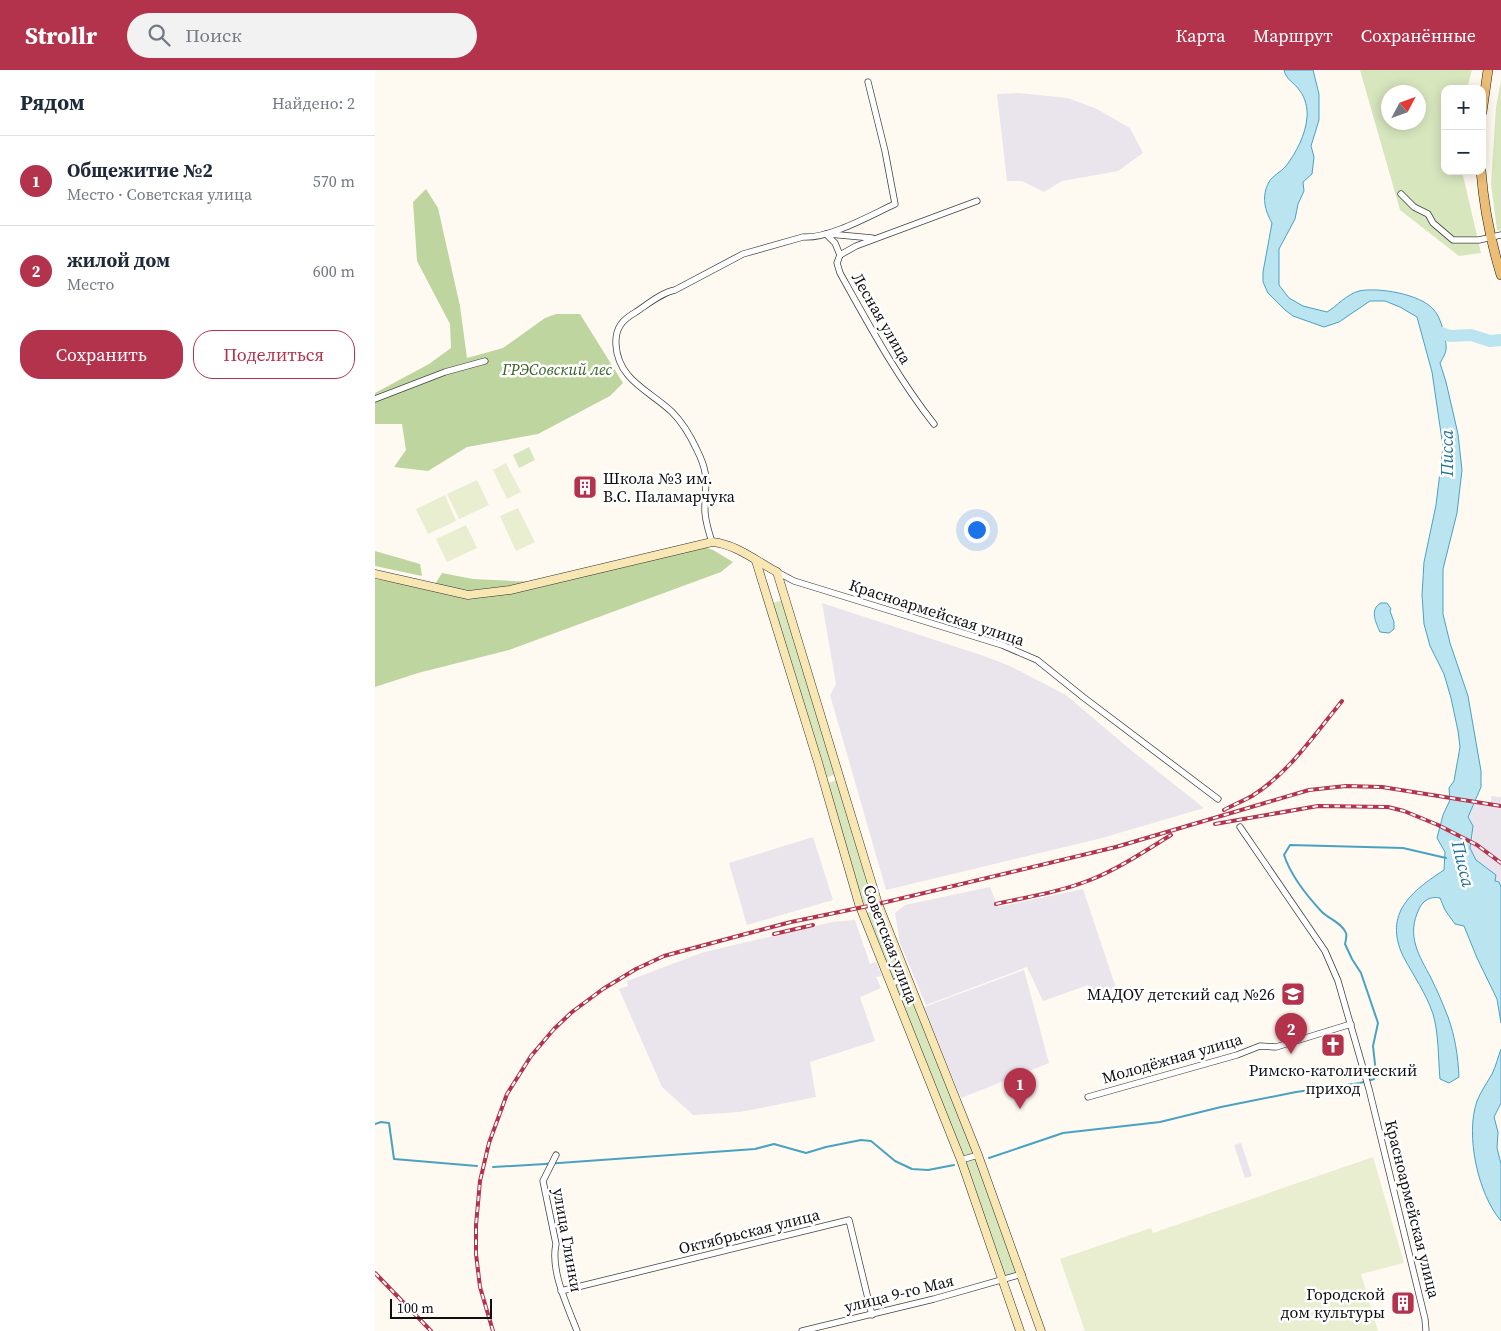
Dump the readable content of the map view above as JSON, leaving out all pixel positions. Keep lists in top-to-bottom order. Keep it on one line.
{"streets":{"main road":["Красноармейская улица","Советская улица"],"street":["Лесная улица","Молодёжная улица","Октябрьская улица","улица Глинки","улица 9-го Мая"]},"crossings":[["Красноармейская улица","Советская улица"],["Красноармейская улица","Молодёжная улица"],["Советская улица","улица 9-го Мая"],["Октябрьская улица","улица Глинки"],["Октябрьская улица","улица 9-го Мая"]],"water":["Писса"],"parks":["ГРЭСовский лес"],"places":{"building":["Школа №3 им. В.С. Паламарчука","Городской дом культуры"],"school or university":["МАДОУ детский сад №26"],"church":["Римско-католический приход"]},"scale_bar":"100 m","north":"top right","page":{"header":"Strollr","search":"Поиск","nav":["Карта","Маршрут","Сохранённые"],"heading":["Рядом","Найдено: 2"],"map_buttons":["+","−"],"list":[{"mark":"1","name":"Общежитие №2","note":"Место · Советская улица","value":"570 m"},{"mark":"2","name":"жилой дом","note":"Место","value":"600 m"}],"buttons":["Сохранить","Поделиться"],"pins":["2","1"],"scale":"100 m"}}
